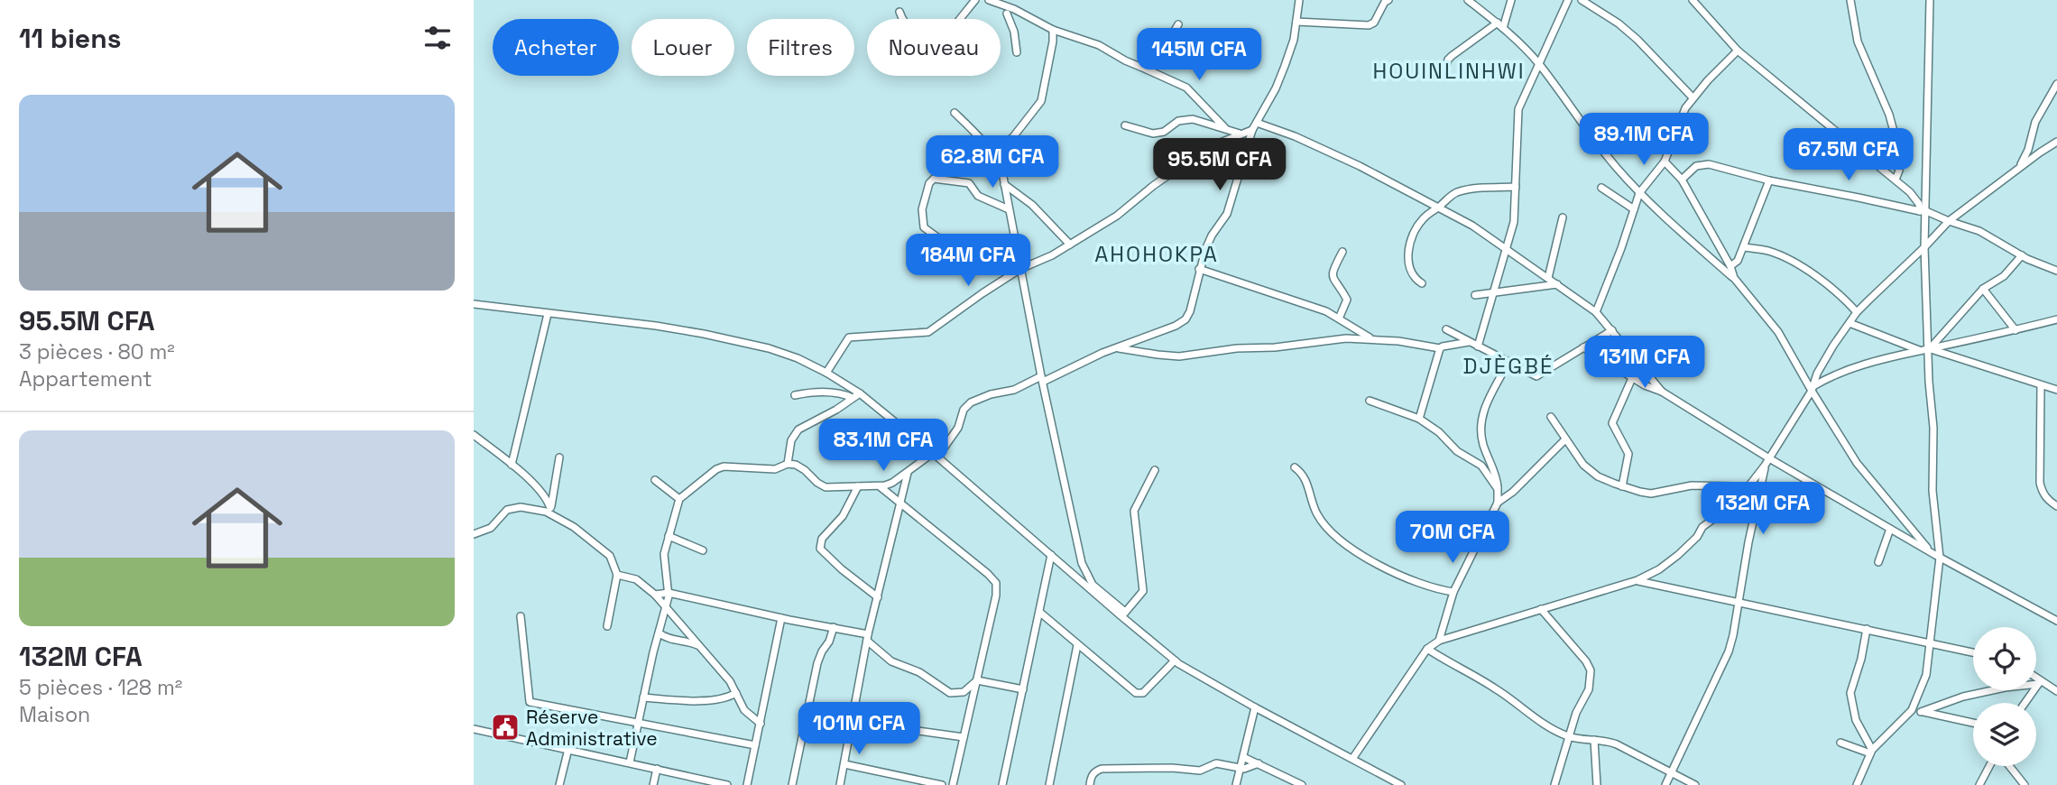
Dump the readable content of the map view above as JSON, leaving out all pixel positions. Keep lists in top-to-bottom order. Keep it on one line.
{"districts":["HOUINLINHWI","AHOHOKPA","DJÈGBÉ"],"places":{"public building":["Réserve Administrative"]},"page":{"heading":"11 biens","chip":["Acheter","Louer","Filtres","Nouveau"],"price":["145M CFA","89.1M CFA","67.5M CFA","62.8M CFA","95.5M CFA","184M CFA","131M CFA","83.1M CFA","132M CFA","70M CFA","101M CFA"],"list":[{"name":"95.5M CFA","note":"3 pièces · 80 m² · Appartement"},{"name":"132M CFA","note":"5 pièces · 128 m² · Maison"}]}}
